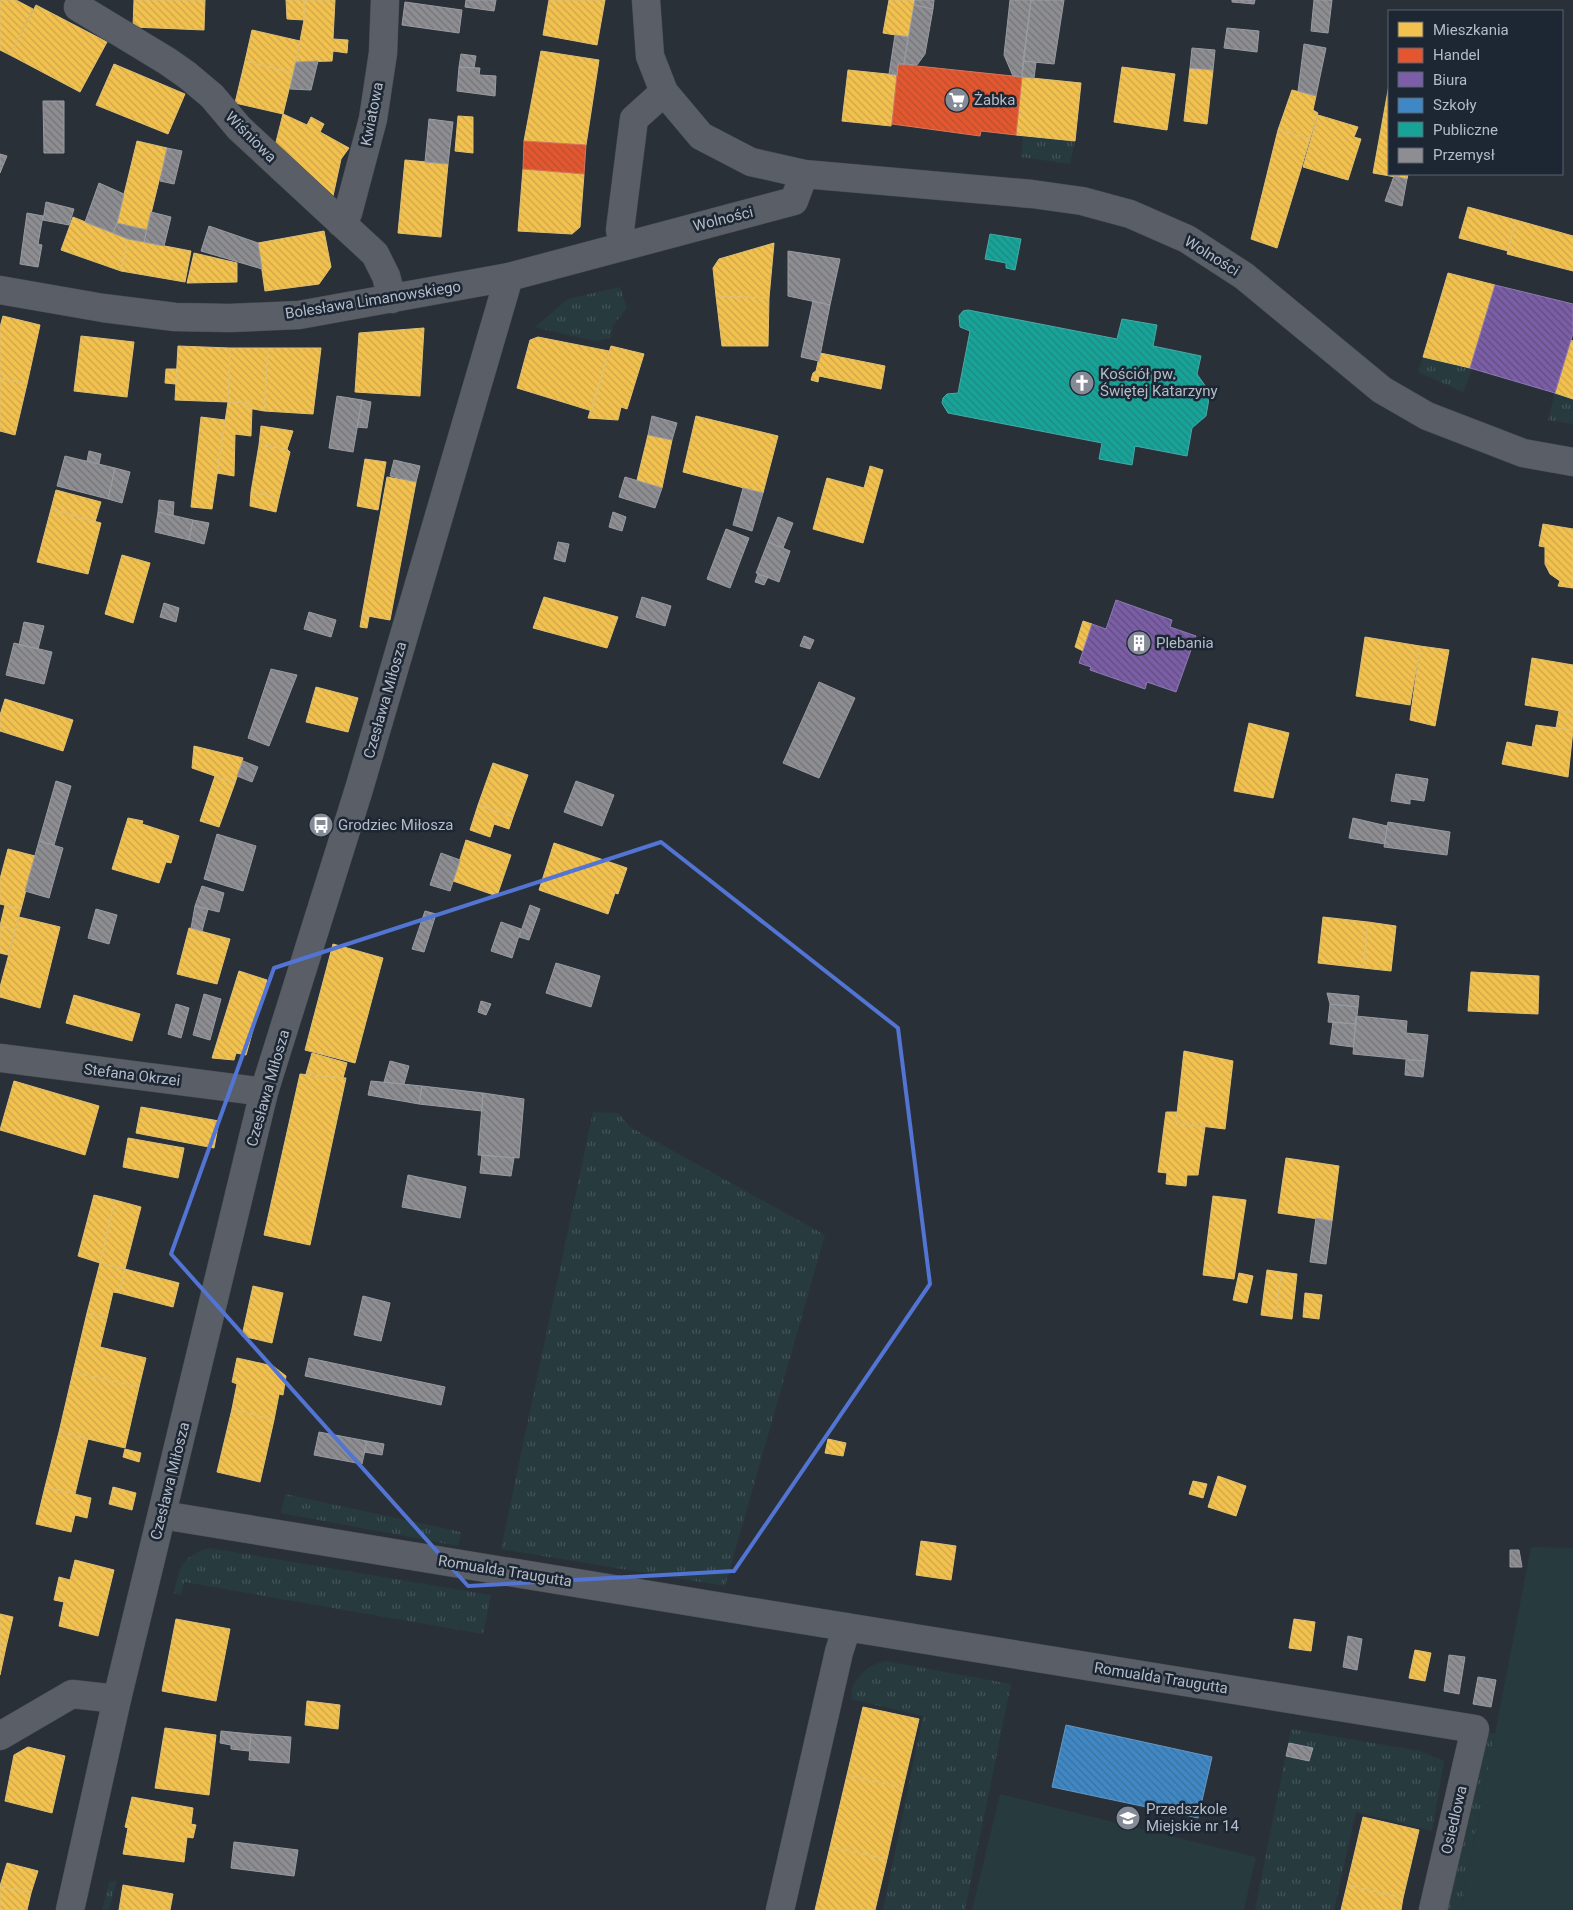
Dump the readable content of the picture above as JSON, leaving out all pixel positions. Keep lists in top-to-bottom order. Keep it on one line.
{"streets":{"street":["Kwiatowa","Wiśniowa","Wolności","Bolesława Limanowskiego","Czesława Miłosza","Stefana Okrzei","Romualda Traugutta","Osiedlowa"]},"crossings":[["Kwiatowa","Wiśniowa"],["Wiśniowa","Bolesława Limanowskiego"],["Wolności","Bolesława Limanowskiego"],["Bolesława Limanowskiego","Czesława Miłosza"],["Czesława Miłosza","Stefana Okrzei"],["Czesława Miłosza","Romualda Traugutta"],["Romualda Traugutta","Osiedlowa"]],"places":{"supermarket":["Żabka"],"church":["Kościół pw. Świętej Katarzyny"],"building":["Plebania"],"bus stop":["Grodziec Miłosza"],"school or university":["Przedszkole Miejskie nr 14"]},"legend":["Mieszkania","Handel","Biura","Szkoły","Publiczne","Przemysł"]}
